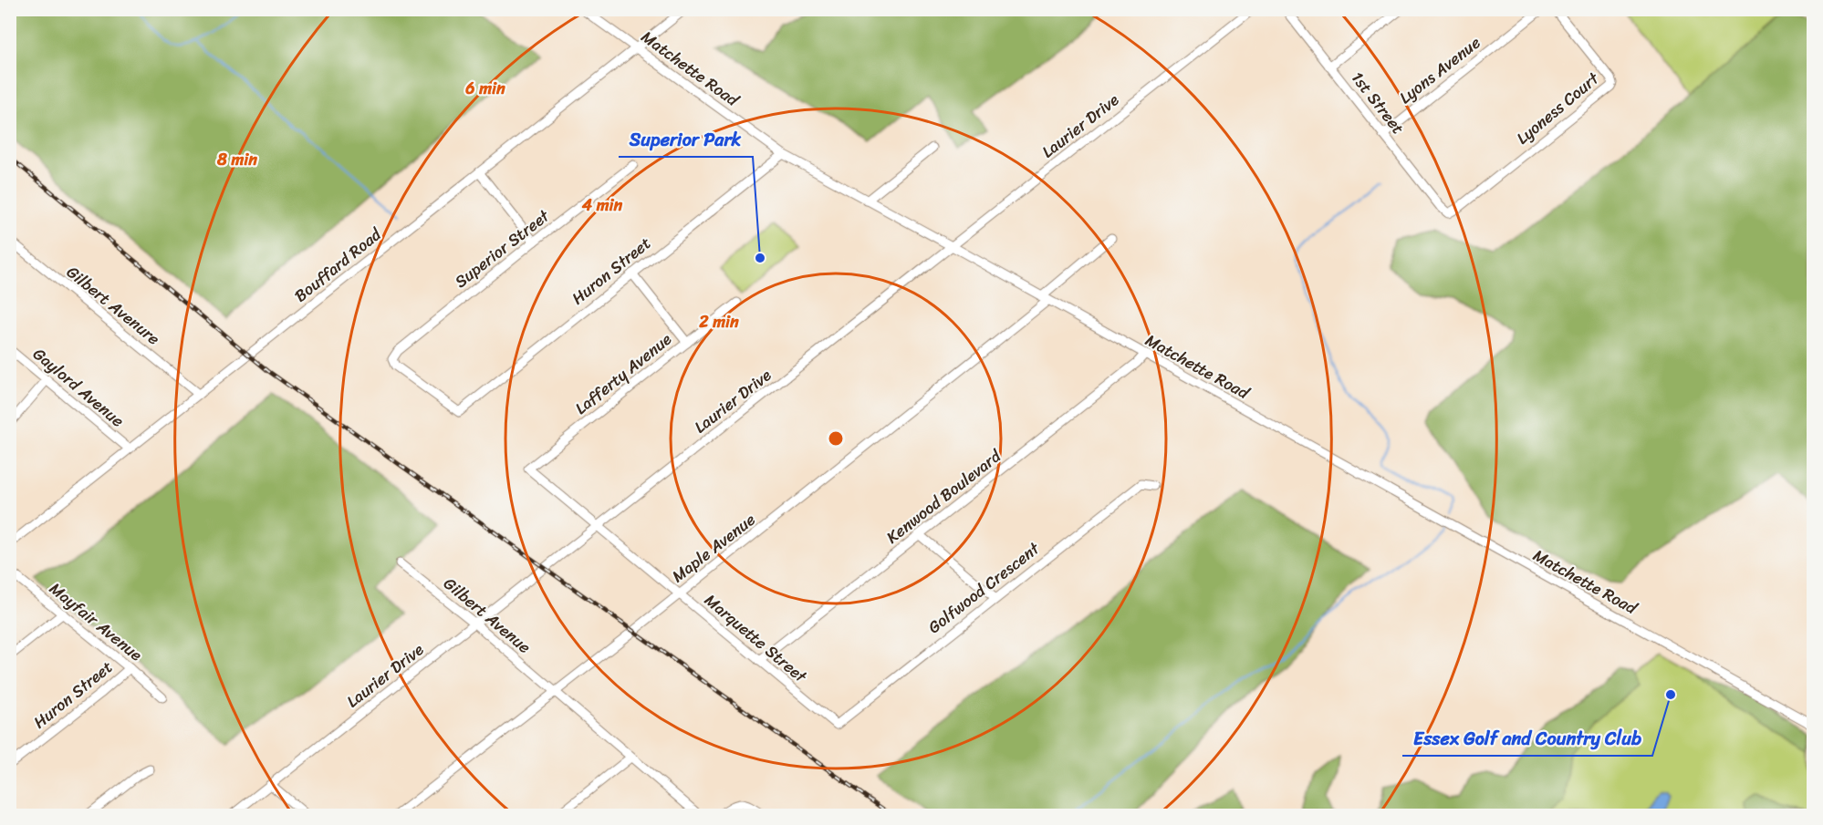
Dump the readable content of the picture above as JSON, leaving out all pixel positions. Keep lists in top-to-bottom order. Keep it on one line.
{"streets":{"street":["Matchette Road","Lyons Avenue","1st Street","Lyoness Court","Laurier Drive","Superior Street","Bouffard Road","Huron Street","Gilbert Avenure","Lafferty Avenue","Gaylord Avenue","Kenwood Boulevard","Maple Avenue","Golfwood Crescent","Gilbert Avenue","Mayfair Avenue","Marquette Street"]},"crossings":[["Matchette Road","Laurier Drive"],["Matchette Road","Bouffard Road"],["Matchette Road","Huron Street"],["Matchette Road","Kenwood Boulevard"],["Matchette Road","Maple Avenue"],["Lyons Avenue","1st Street"],["1st Street","Lyoness Court"],["Laurier Drive","Gilbert Avenue"],["Laurier Drive","Marquette Street"],["Superior Street","Huron Street"],["Bouffard Road","Gilbert Avenure"],["Bouffard Road","Gaylord Avenue"],["Huron Street","Mayfair Avenue"],["Lafferty Avenue","Marquette Street"],["Kenwood Boulevard","Marquette Street"],["Maple Avenue","Gilbert Avenue"],["Maple Avenue","Marquette Street"],["Golfwood Crescent","Marquette Street"]],"places":["Superior Park","Essex Golf and Country Club"],"rings":["6 min","8 min","4 min","2 min"]}
